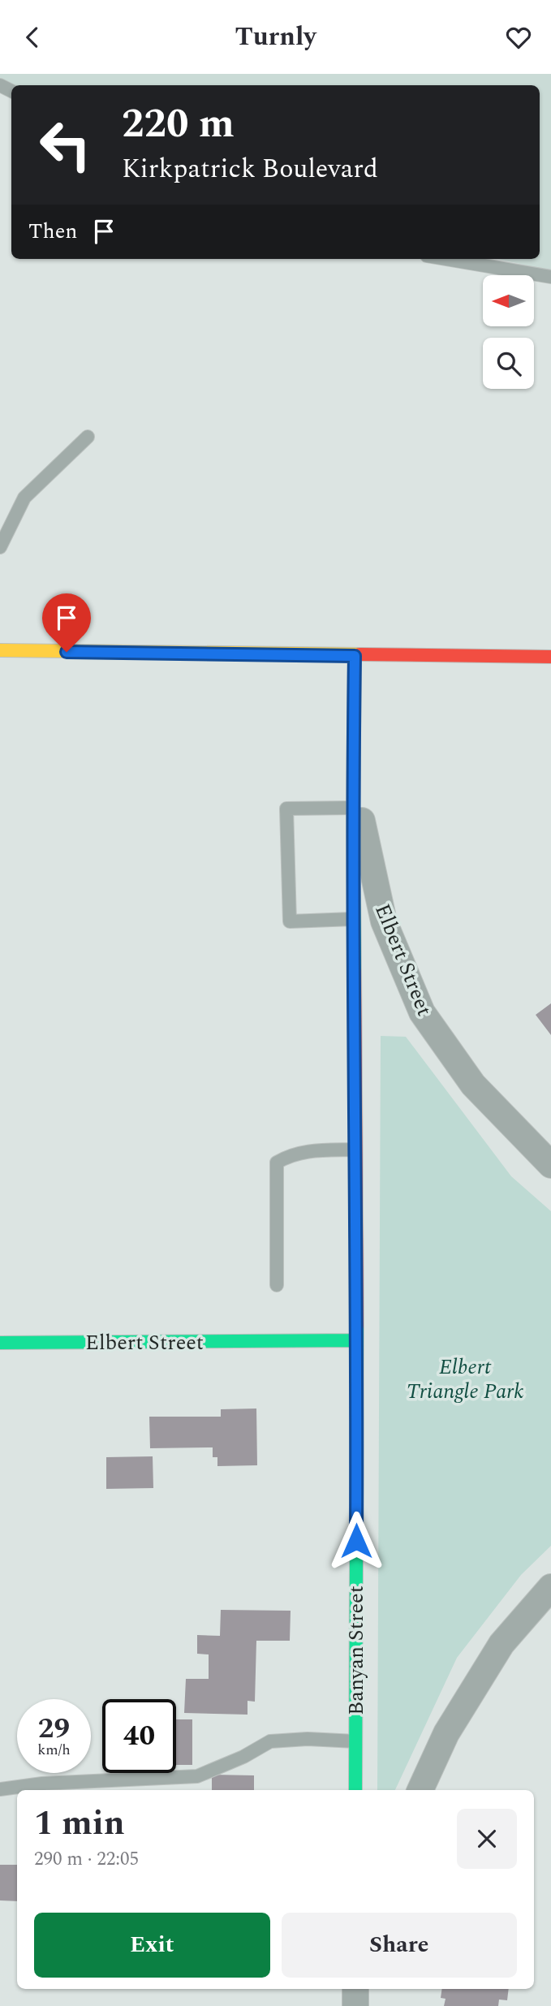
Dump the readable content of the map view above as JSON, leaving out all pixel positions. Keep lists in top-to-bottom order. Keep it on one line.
{"streets":{"street":["Elbert Street","Banyan Street"]},"crossings":[["Elbert Street","Banyan Street"]],"parks":["Elbert Triangle Park"],"north":"left","page":{"header":"Turnly","turn":["220 m","Kirkpatrick Boulevard"],"then":"Then","speed":"29 km/h","limit":"40","heading":["1 min","290 m · 22:05"],"buttons":["Exit","Share"]}}
